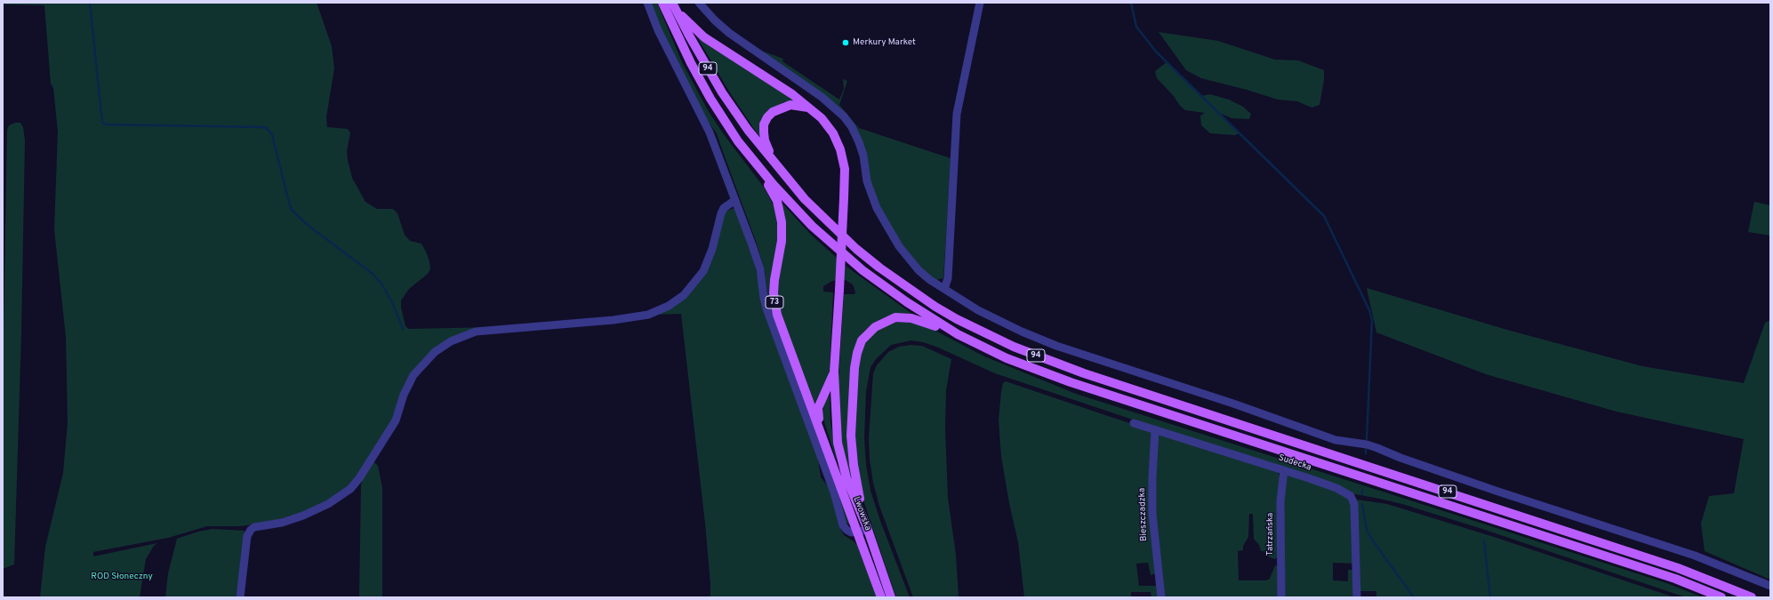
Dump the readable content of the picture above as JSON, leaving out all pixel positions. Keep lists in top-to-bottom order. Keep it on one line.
{"streets":{"main road":["94","73","Lwowska"],"street":["Sudecka","Bieszczadzka","Tatrzańska"]},"crossings":[["94","73"],["73","Lwowska"],["Sudecka","Bieszczadzka"],["Sudecka","Tatrzańska"]],"parks":["ROD Słoneczny"],"places":["Merkury Market"]}
